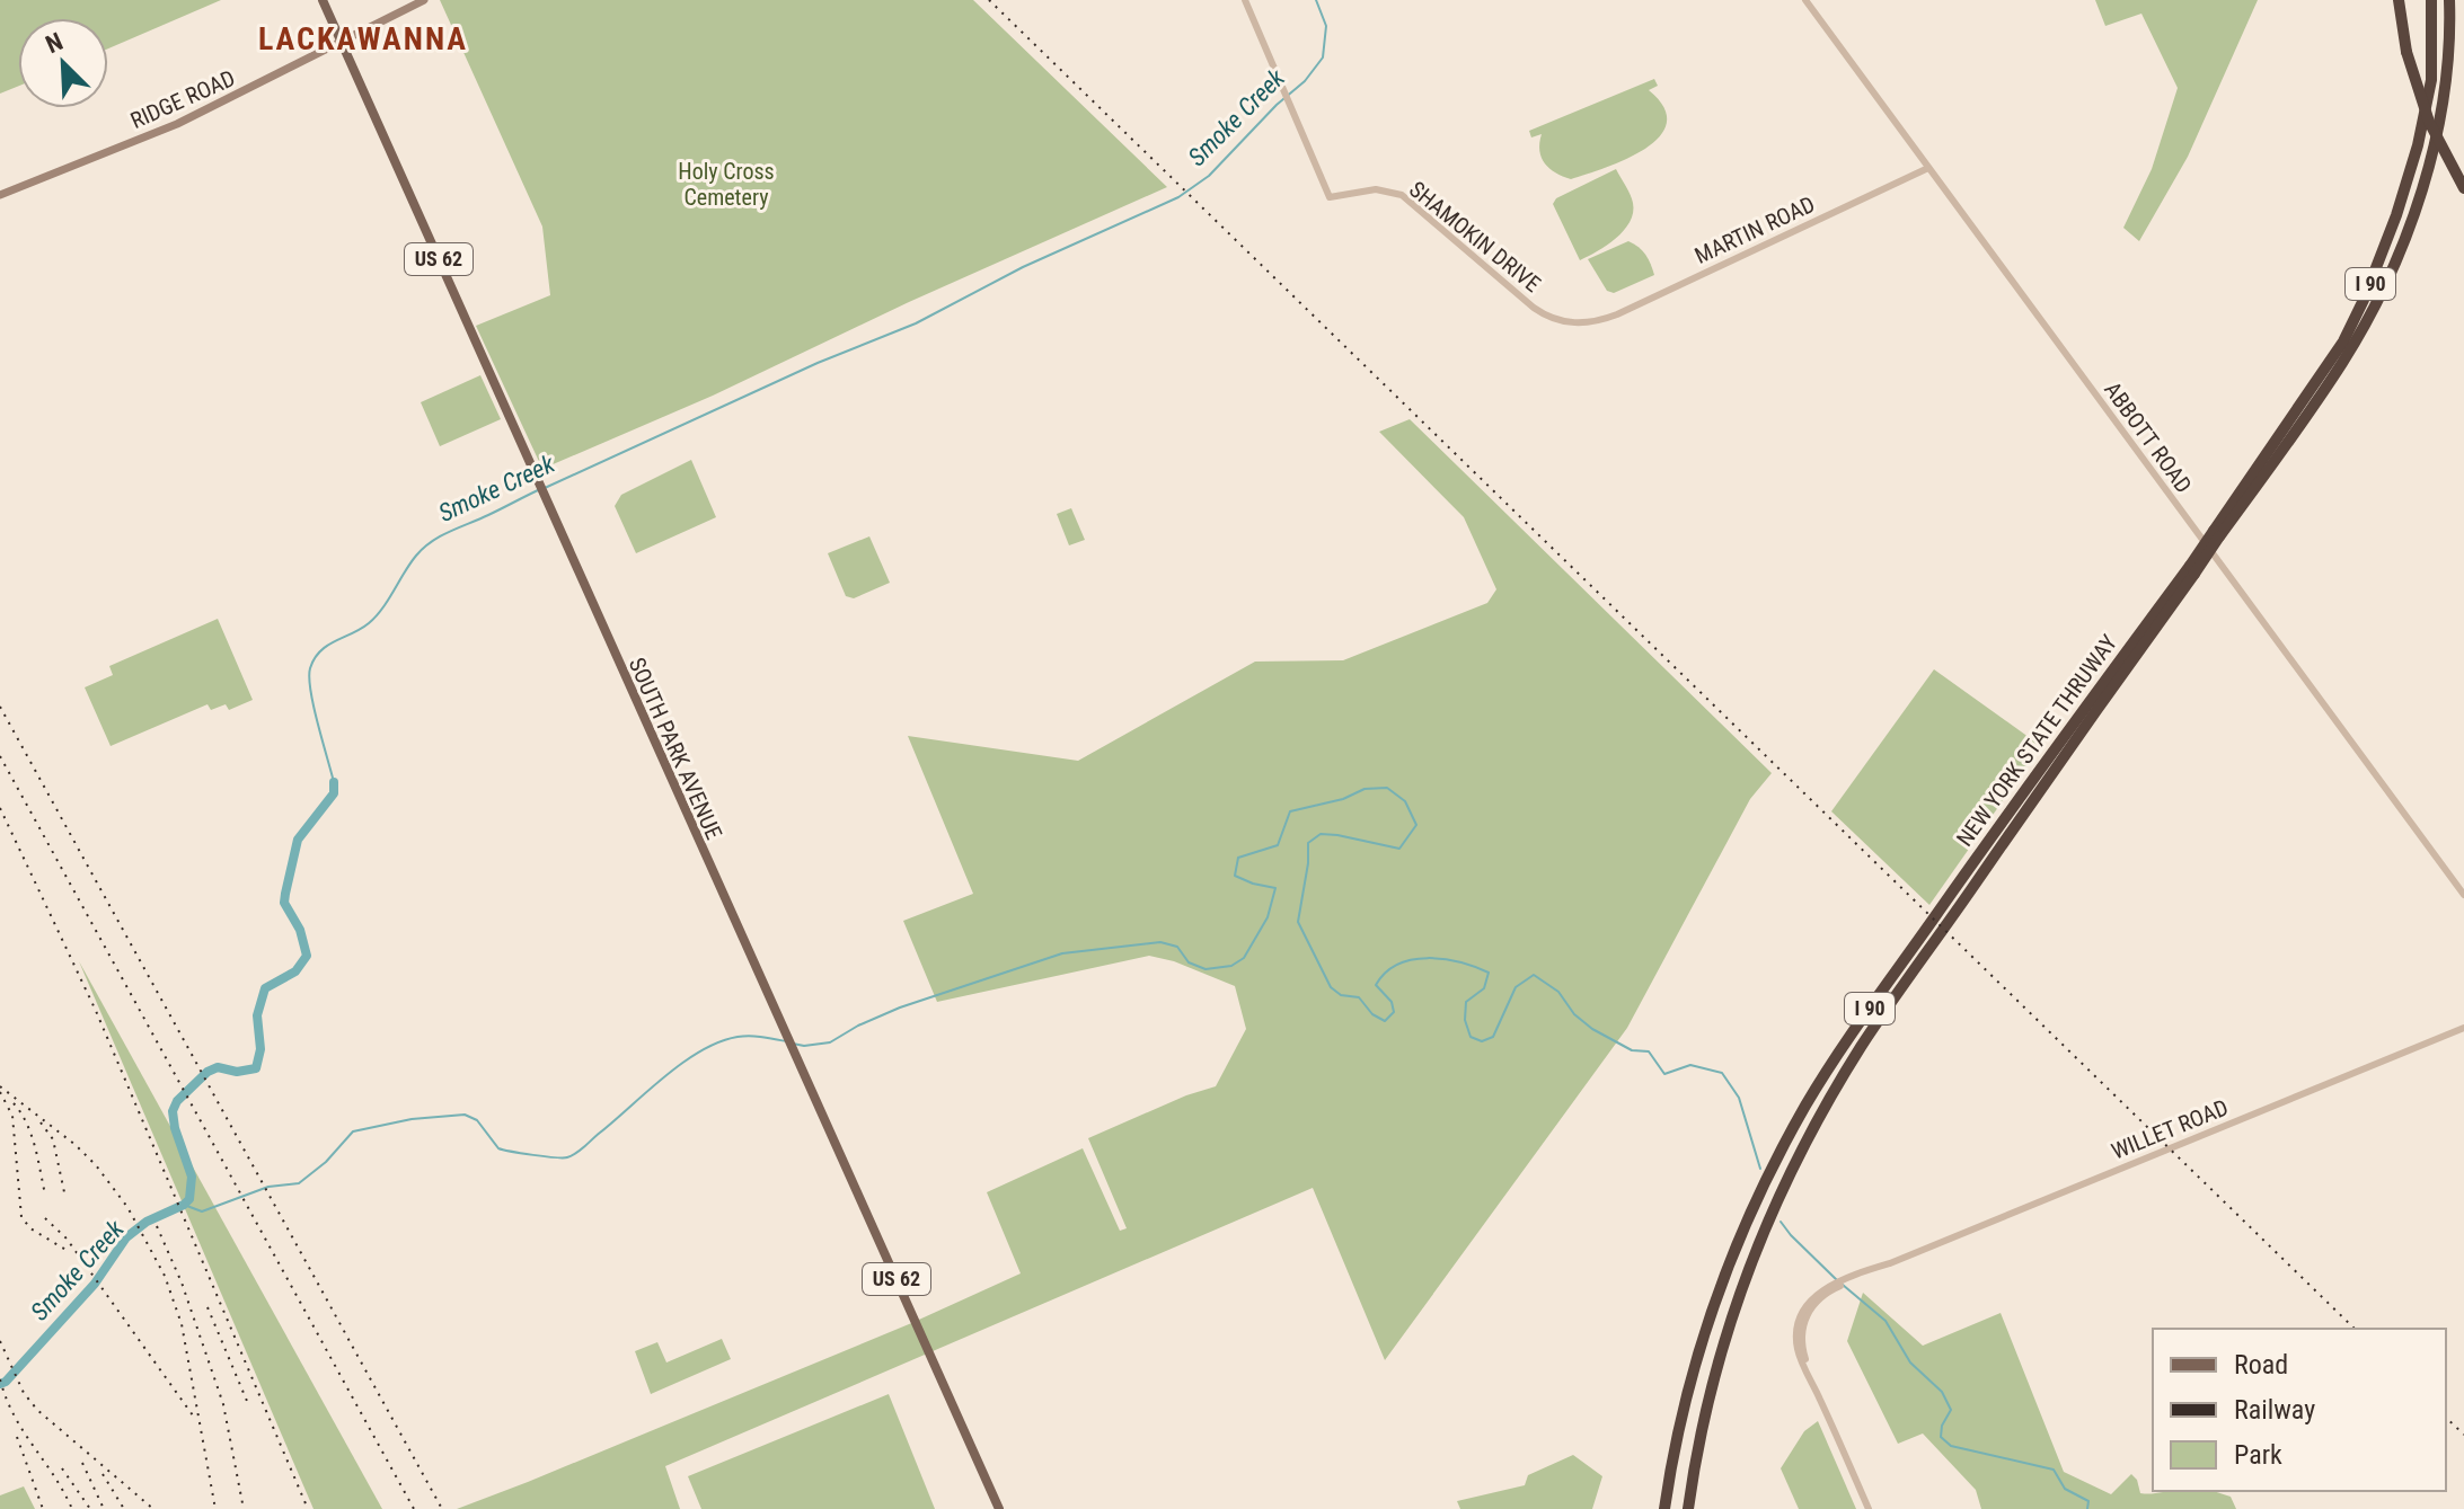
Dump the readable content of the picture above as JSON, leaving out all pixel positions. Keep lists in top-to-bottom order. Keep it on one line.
{"streets":{"highway":["I 90","NEW YORK STATE THRUWAY"],"main road":["RIDGE ROAD","US 62","SOUTH PARK AVENUE"],"street":["MARTIN ROAD","SHAMOKIN DRIVE","ABBOTT ROAD","WILLET ROAD"]},"crossings":[["RIDGE ROAD","SOUTH PARK AVENUE"],["MARTIN ROAD","SHAMOKIN DRIVE"],["MARTIN ROAD","ABBOTT ROAD"]],"districts":["LACKAWANNA"],"water":["Smoke Creek"],"parks":["Holy Cross Cemetery"],"legend":["Road","Railway","Park"],"north":"top left"}
